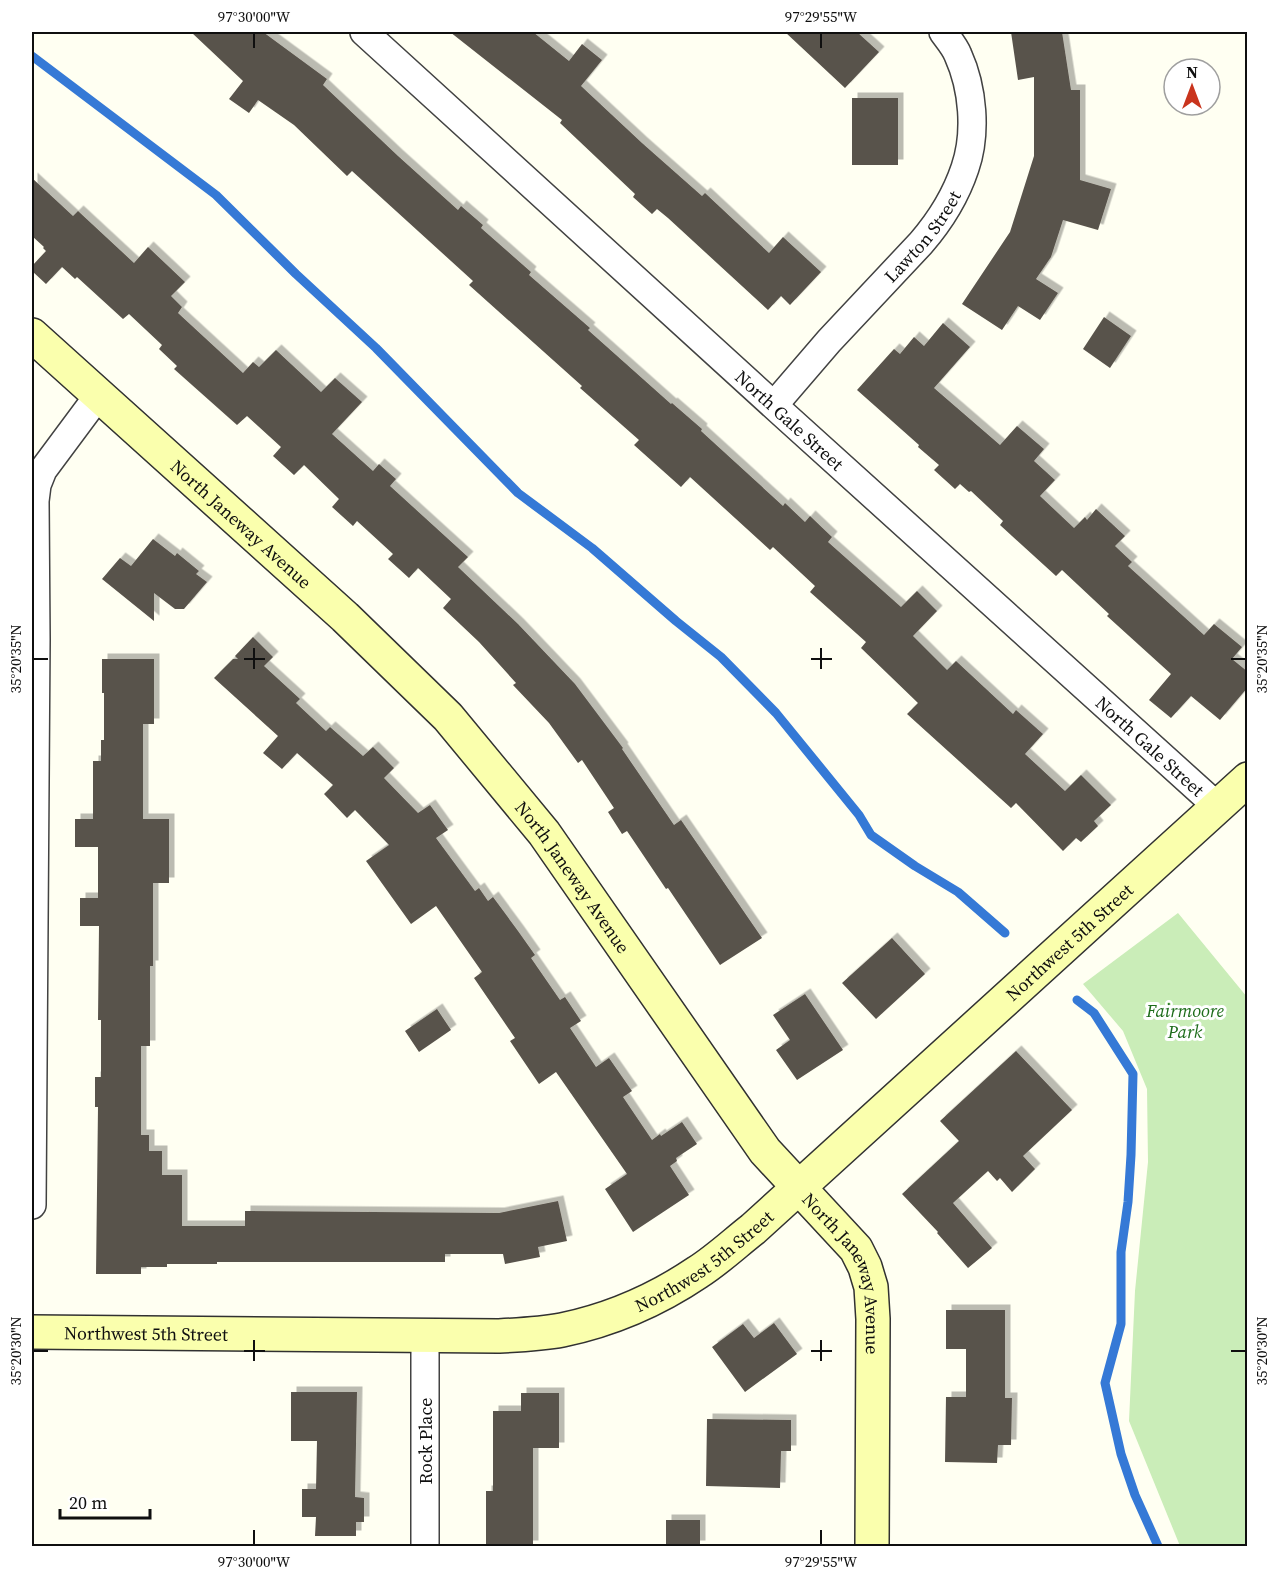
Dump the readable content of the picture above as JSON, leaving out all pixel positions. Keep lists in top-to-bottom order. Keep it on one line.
{"streets":{"street":["Lawton Street","North Gale Street","North Janeway Avenue","Northwest 5th Street","Rock Place"]},"crossings":[["Lawton Street","North Gale Street"],["North Gale Street","Northwest 5th Street"],["North Janeway Avenue","Northwest 5th Street"],["Northwest 5th Street","Rock Place"]],"parks":["Fairmoore Park"],"scale_bar":"20 m","north":"top","coordinates":["97°30'00\"W","97°29'55\"W","35°20'35\"N","35°20'30\"N"]}
